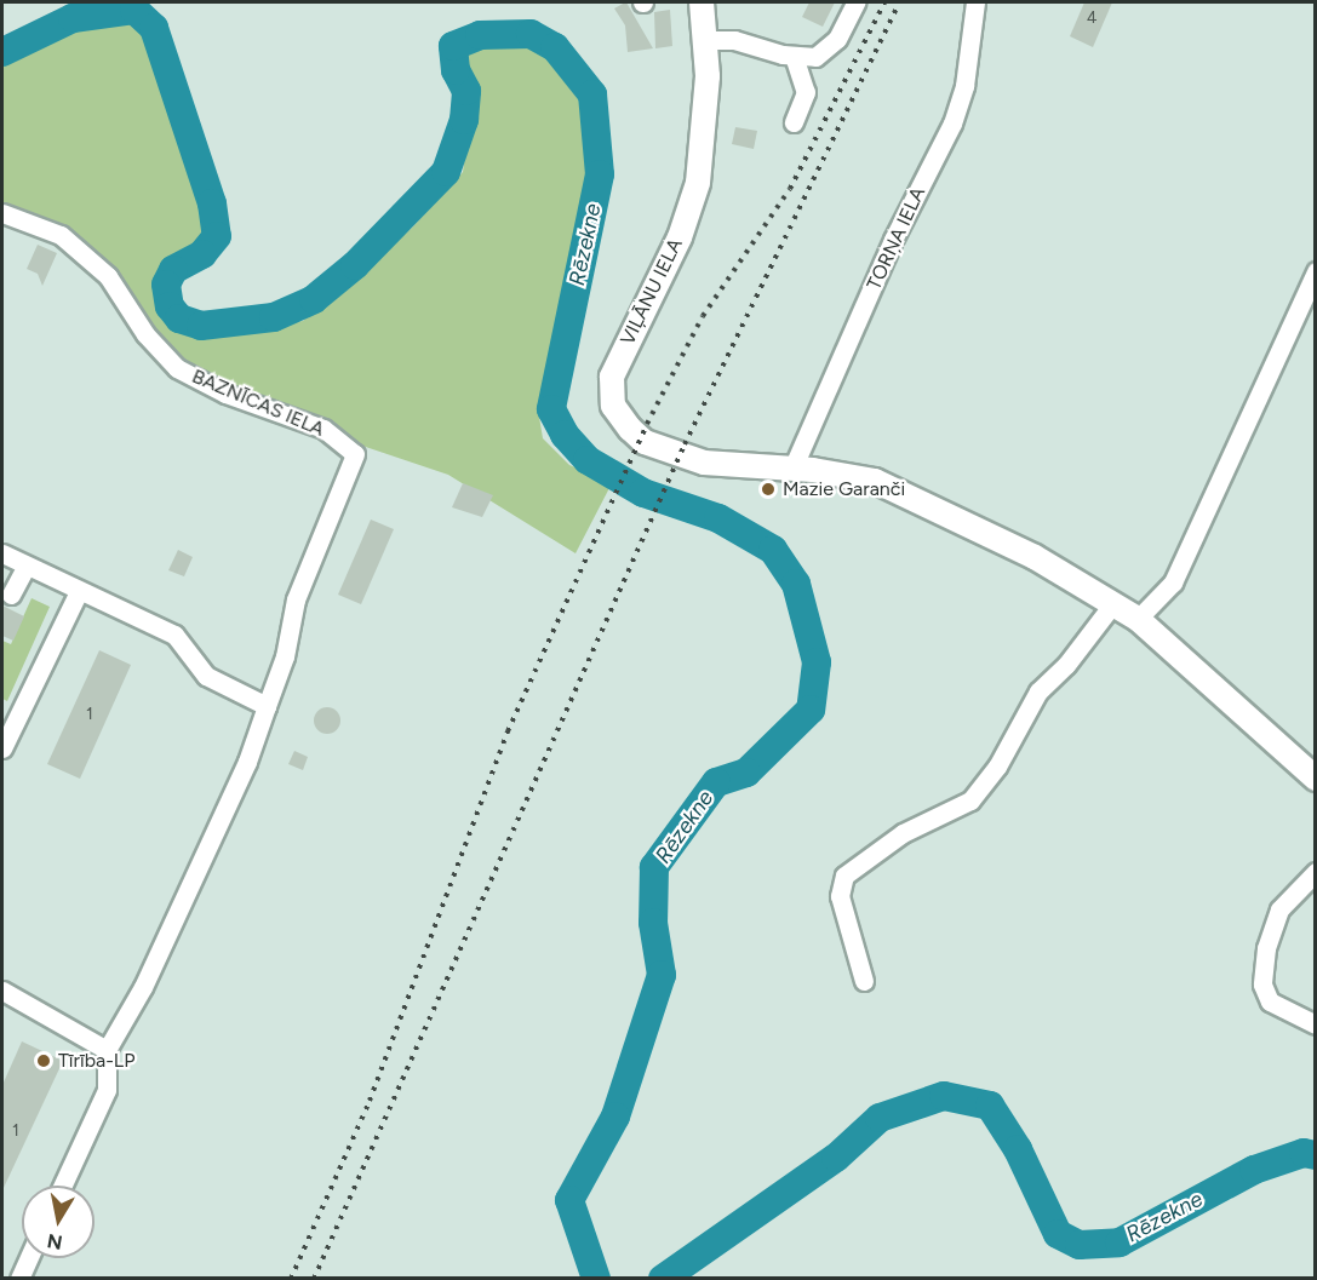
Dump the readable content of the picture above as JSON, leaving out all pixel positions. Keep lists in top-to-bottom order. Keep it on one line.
{"streets":{"main road":["VIĻĀNU IELA"],"street":["TORŅA IELA","BAZNĪCAS IELA"]},"crossings":[["TORŅA IELA","VIĻĀNU IELA"]],"water":["Rēzekne"],"places":["Mazie Garanči","Tīrība-LP"],"house_numbers":["4","1","1"],"north":"bottom"}
